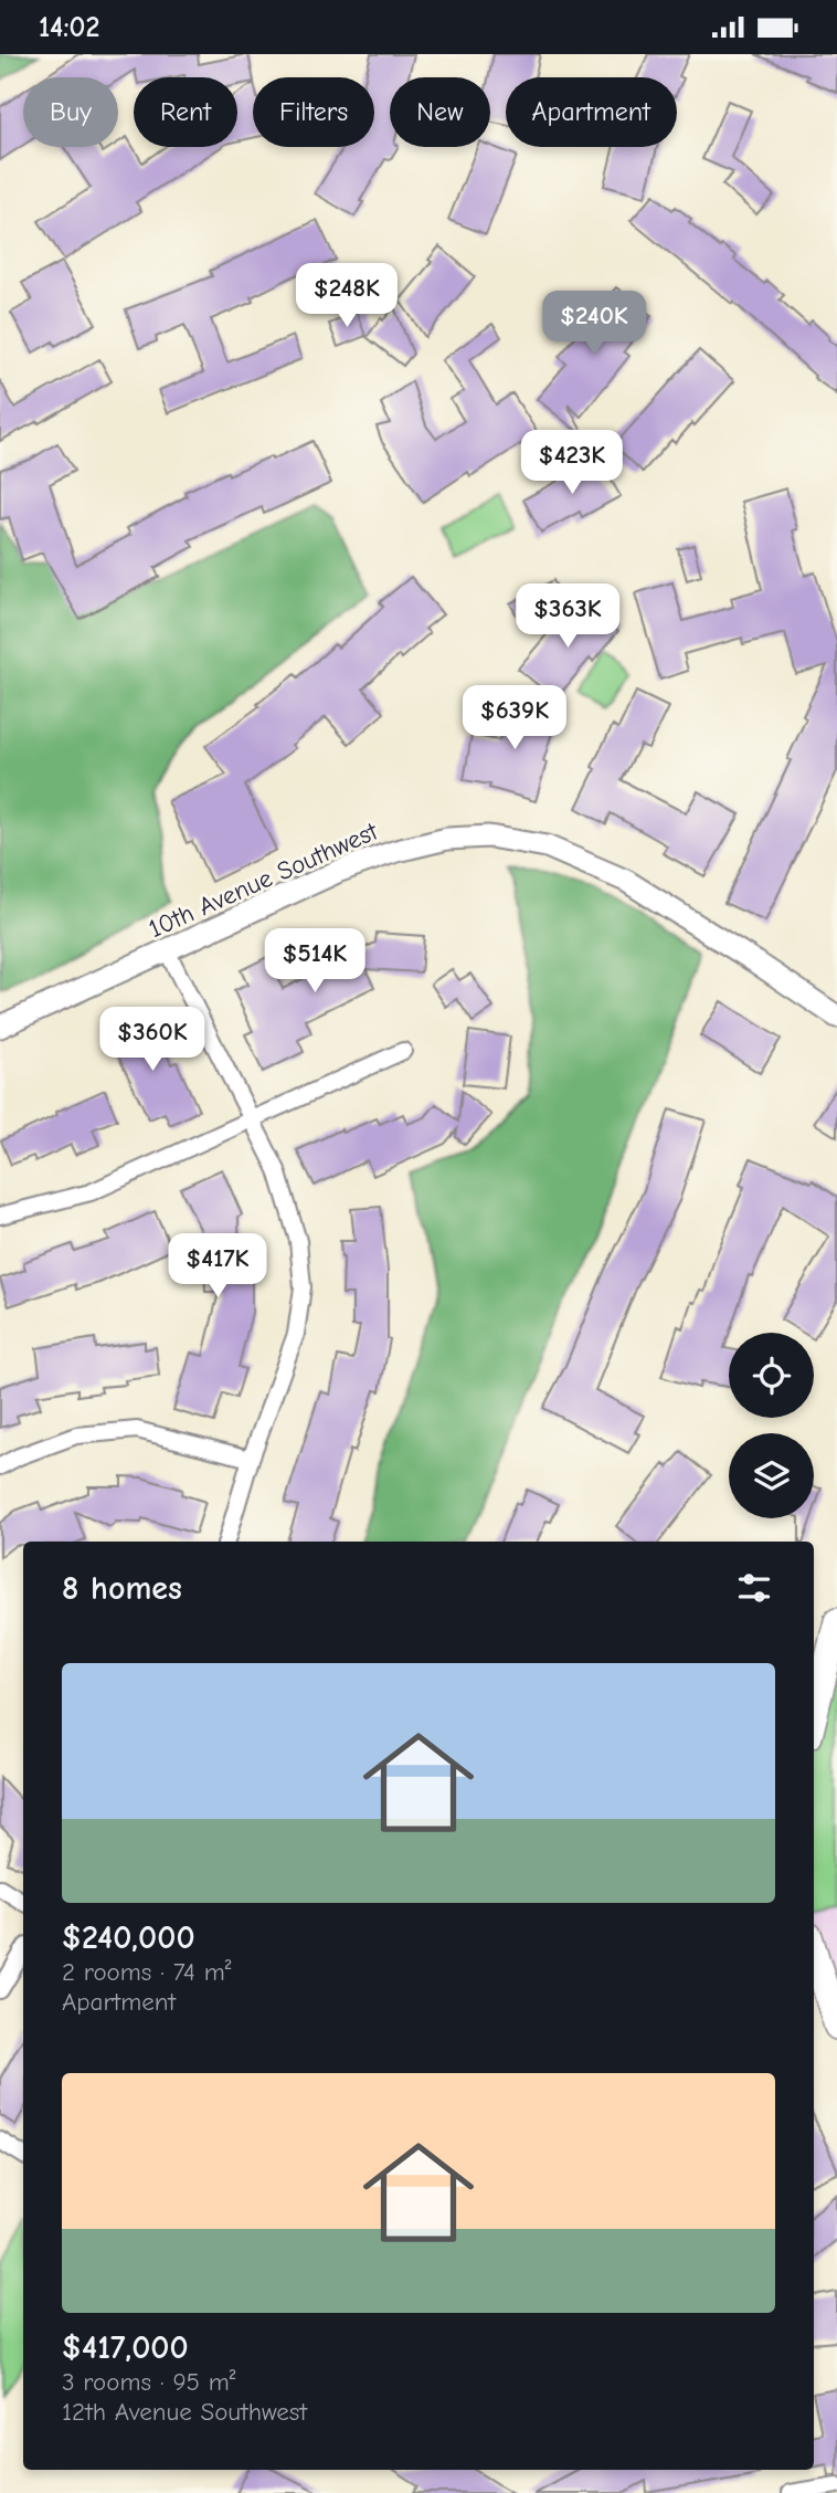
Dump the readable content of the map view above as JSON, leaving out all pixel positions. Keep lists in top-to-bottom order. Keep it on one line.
{"streets":{"street":["10th Avenue Southwest"]},"page":{"status":"14:02","chip":["Buy","Rent","Filters","New","Apartment"],"price":["$248K","$240K","$423K","$363K","$639K","$514K","$360K","$417K"],"heading":"8 homes","list":[{"name":"$240,000","note":"2 rooms · 74 m² · Apartment"},{"name":"$417,000","note":"3 rooms · 95 m² · 12th Avenue Southwest"}]}}
